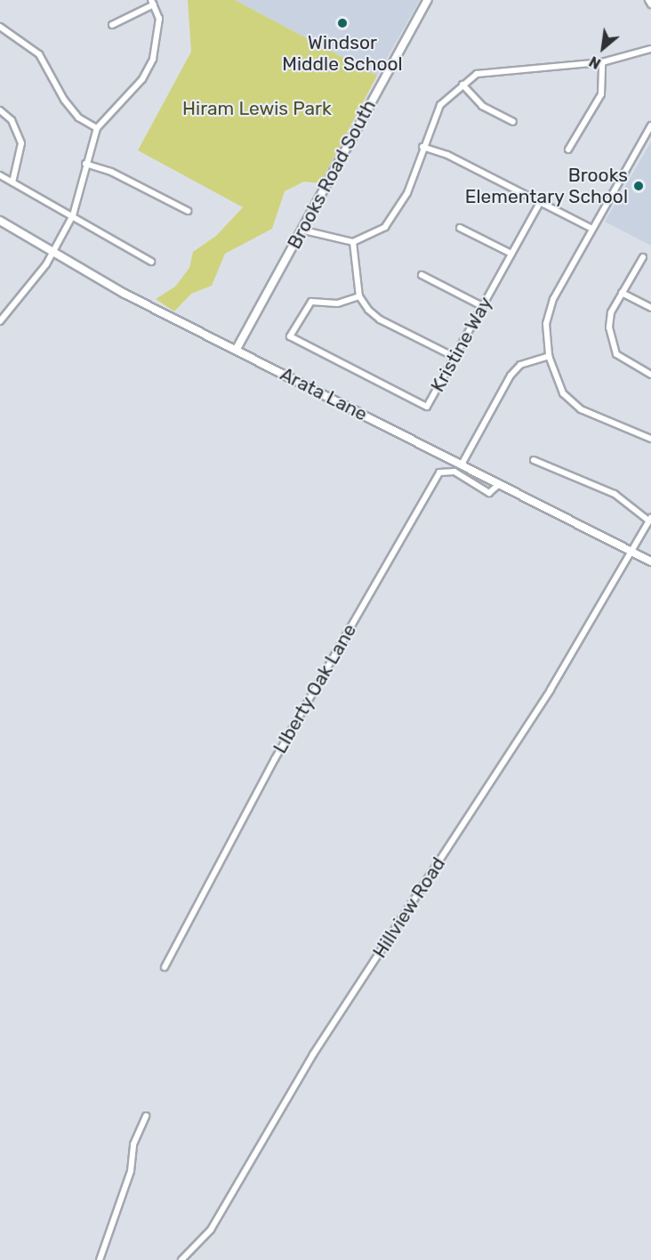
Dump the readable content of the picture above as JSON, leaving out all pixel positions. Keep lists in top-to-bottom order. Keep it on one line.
{"streets":{"street":["Brooks Road South","Kristine Way","Arata Lane","LIberty Oak Lane","Hillview Road"]},"crossings":[["Brooks Road South","Arata Lane"],["Arata Lane","LIberty Oak Lane"],["Arata Lane","Hillview Road"]],"parks":["Hiram Lewis Park"],"places":["Windsor Middle School","Brooks Elementary School"],"north":"bottom left"}
